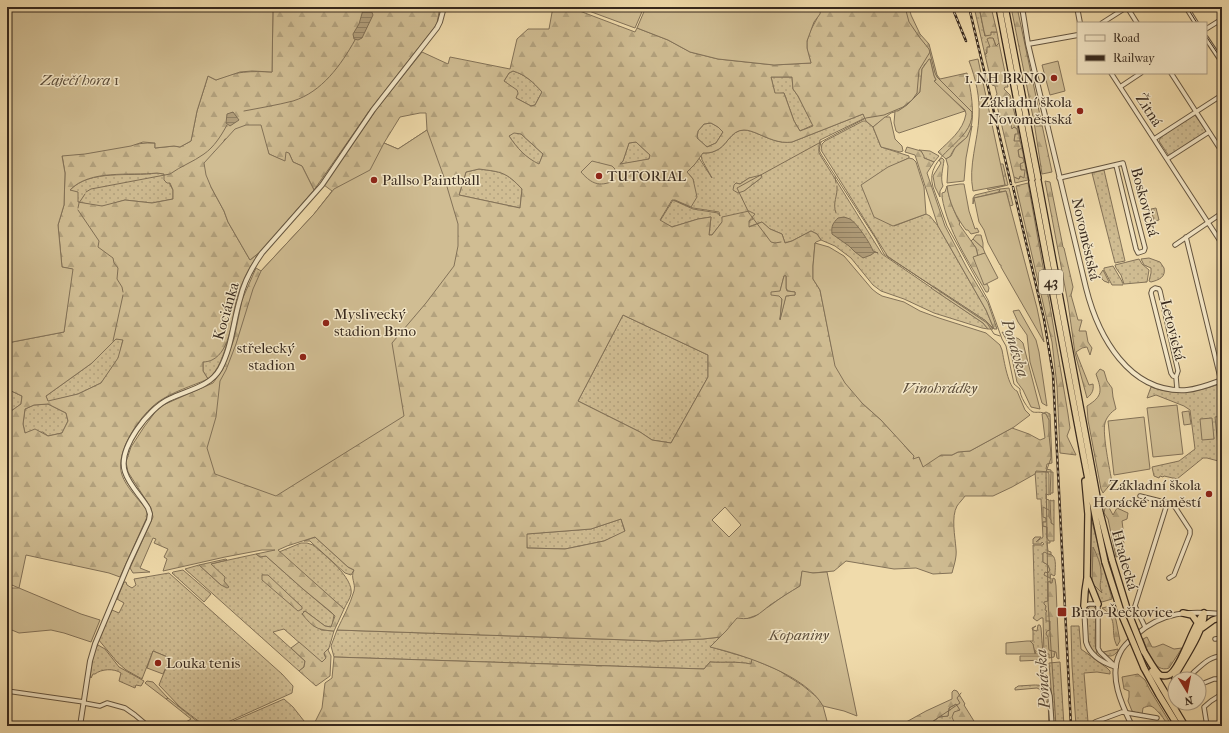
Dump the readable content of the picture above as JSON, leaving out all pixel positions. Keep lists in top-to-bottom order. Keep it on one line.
{"streets":{"highway":["43","Hradecká"],"street":["Žitná","Boskovická","Novoměstská","Kociánka","Letovická"]},"crossings":[["Boskovická","Novoměstská"],["Novoměstská","Letovická"],["43","Hradecká"]],"water":["Ponávka"],"parks":["Zaječí hora 1","Vinohrádky","Kopaniny"],"places":{"other":["1. NH BRNO","Základní škola Novoměstská","TUTORIAL","Pallso Paintball","Myslivecký stadion Brno","střelecký stadion","Základní škola Horácké náměstí","Louka tenis"],"transit":["Brno-Řečkovice"]},"legend":["Road","Railway"],"north":"bottom"}
